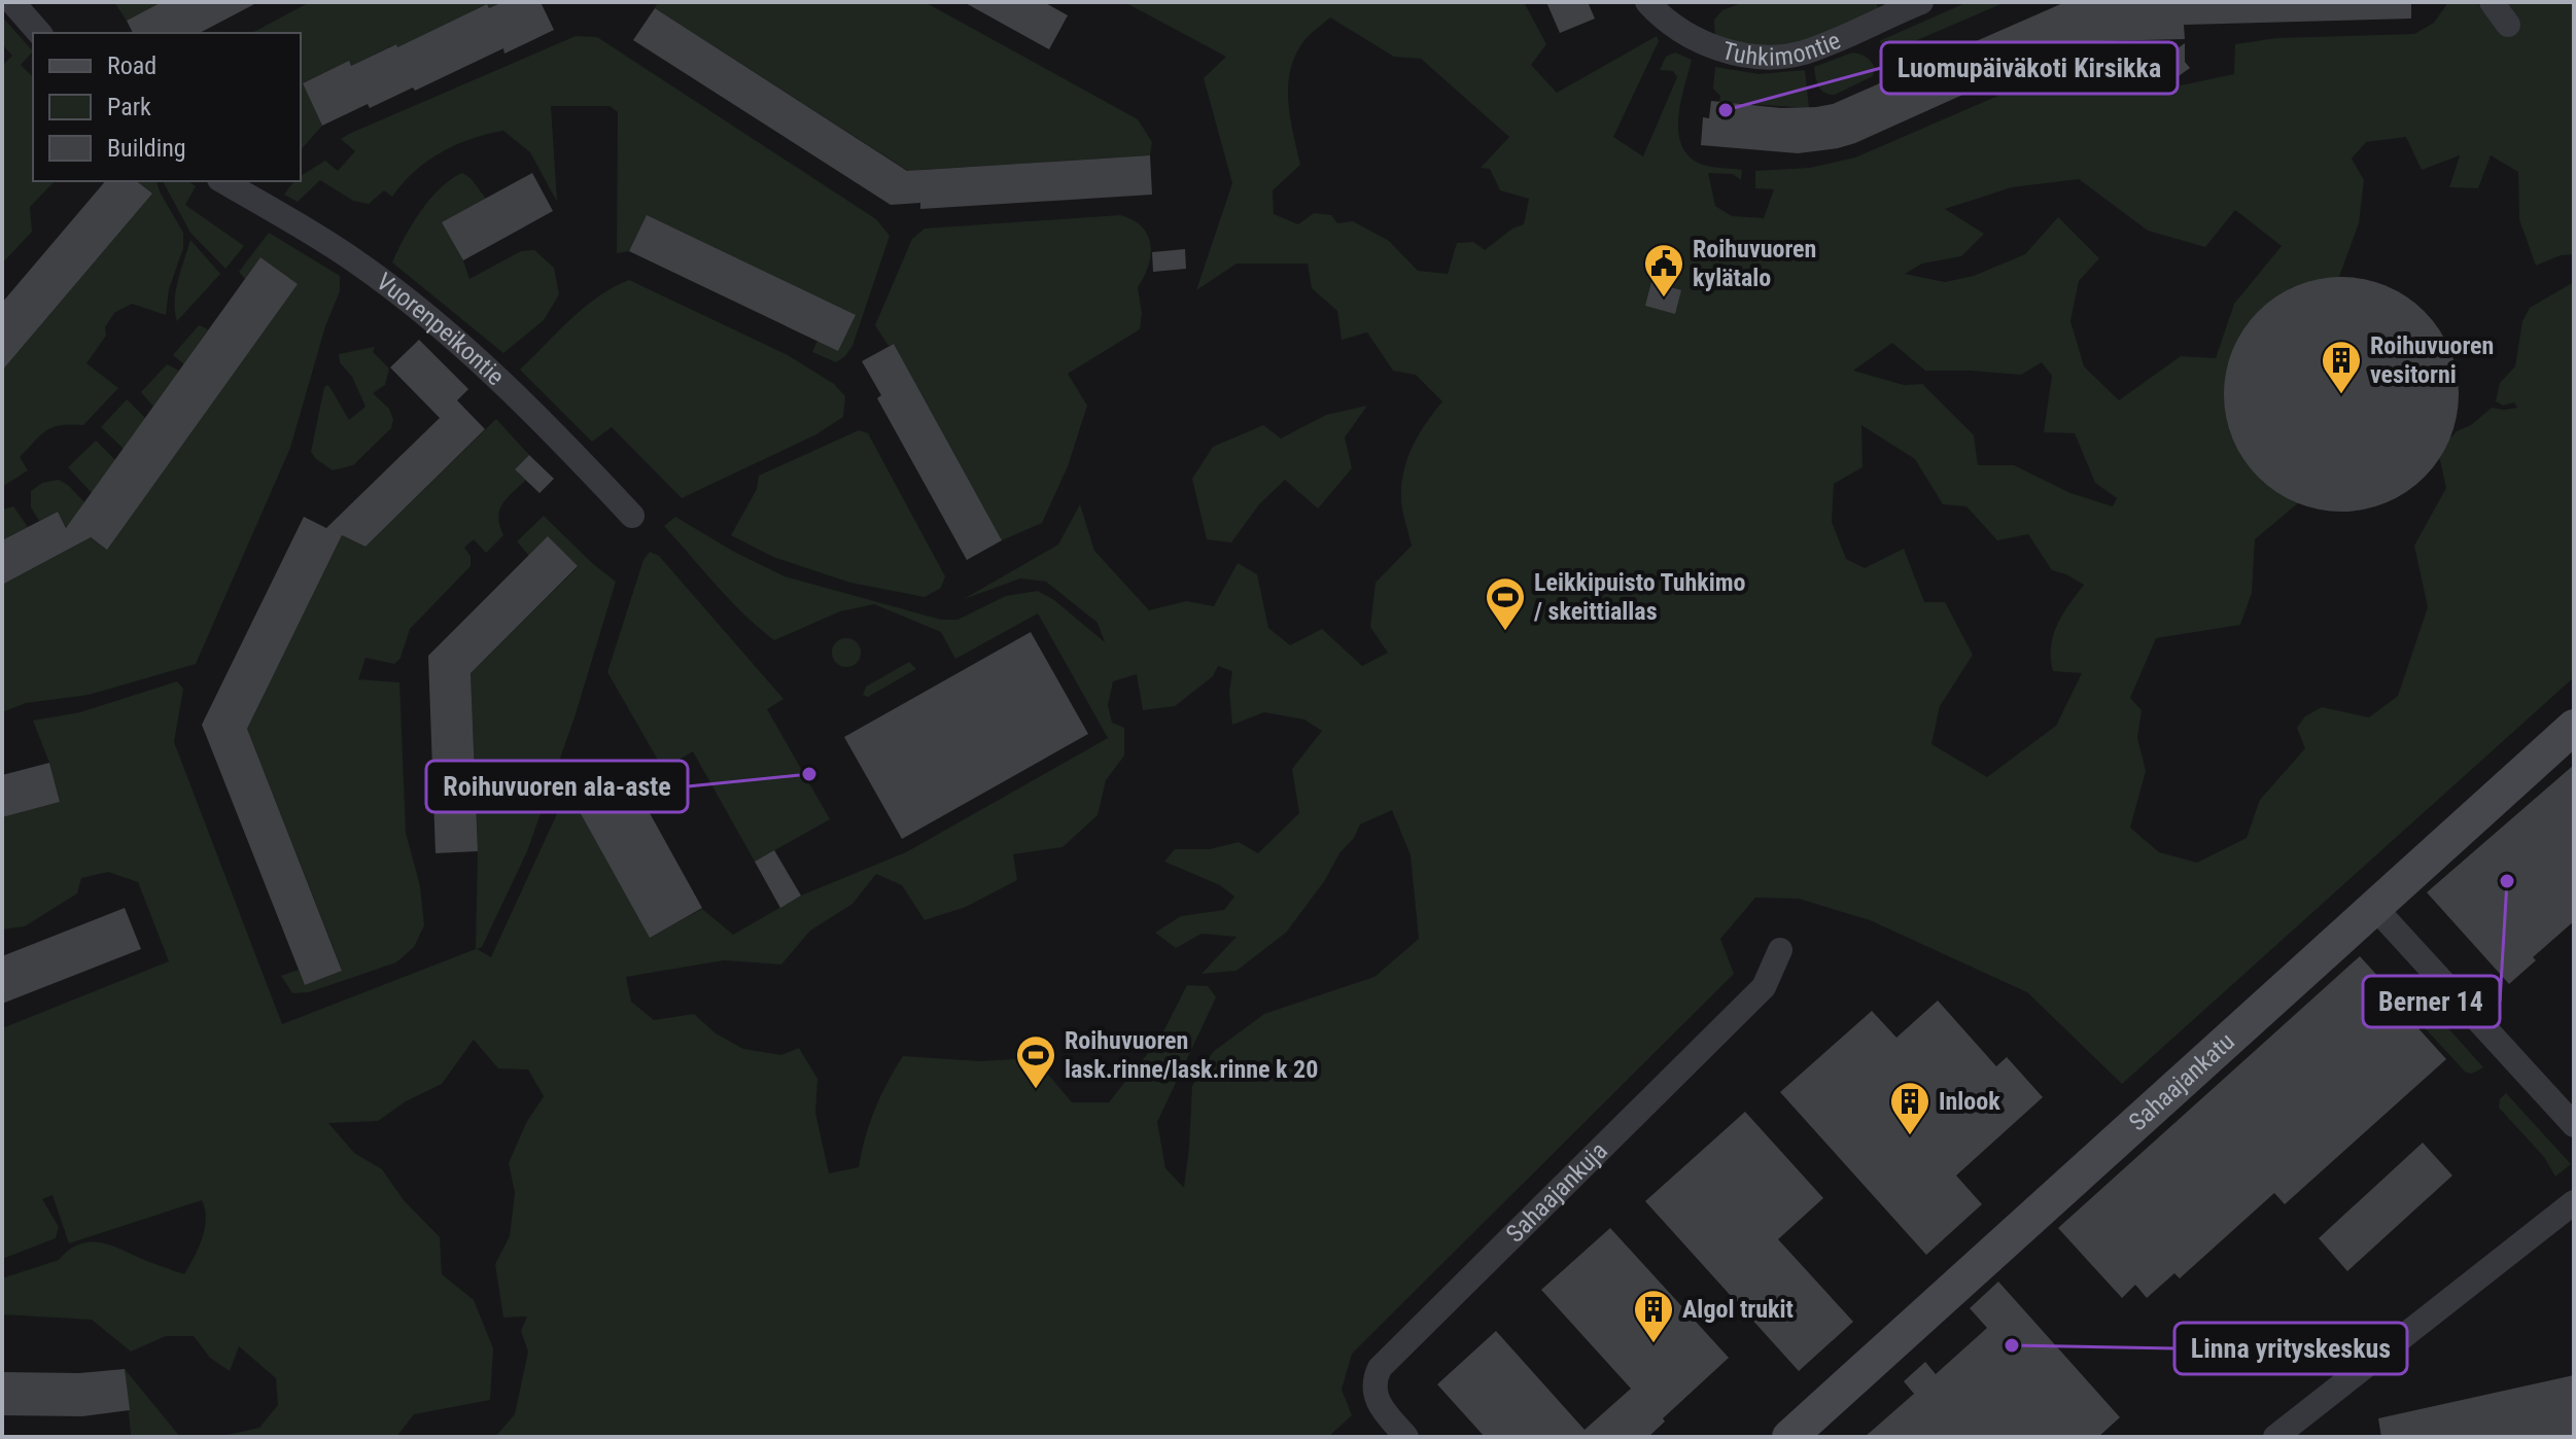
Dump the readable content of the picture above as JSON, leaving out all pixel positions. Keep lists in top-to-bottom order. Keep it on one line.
{"streets":{"main road":["Sahaajankatu"],"street":["Tuhkimontie","Vuorenpeikontie","Sahaajankuja"]},"places":{"other":["Luomupäiväkoti Kirsikka","Roihuvuoren ala-aste","Berner 14","Linna yrityskeskus"],"public building":["Roihuvuoren kylätalo"],"building":["Roihuvuoren vesitorni","Inlook","Algol trukit"],"sports":["Leikkipuisto Tuhkimo / skeittiallas","Roihuvuoren lask.rinne/lask.rinne k 20"]},"legend":["Road","Park","Building"]}
